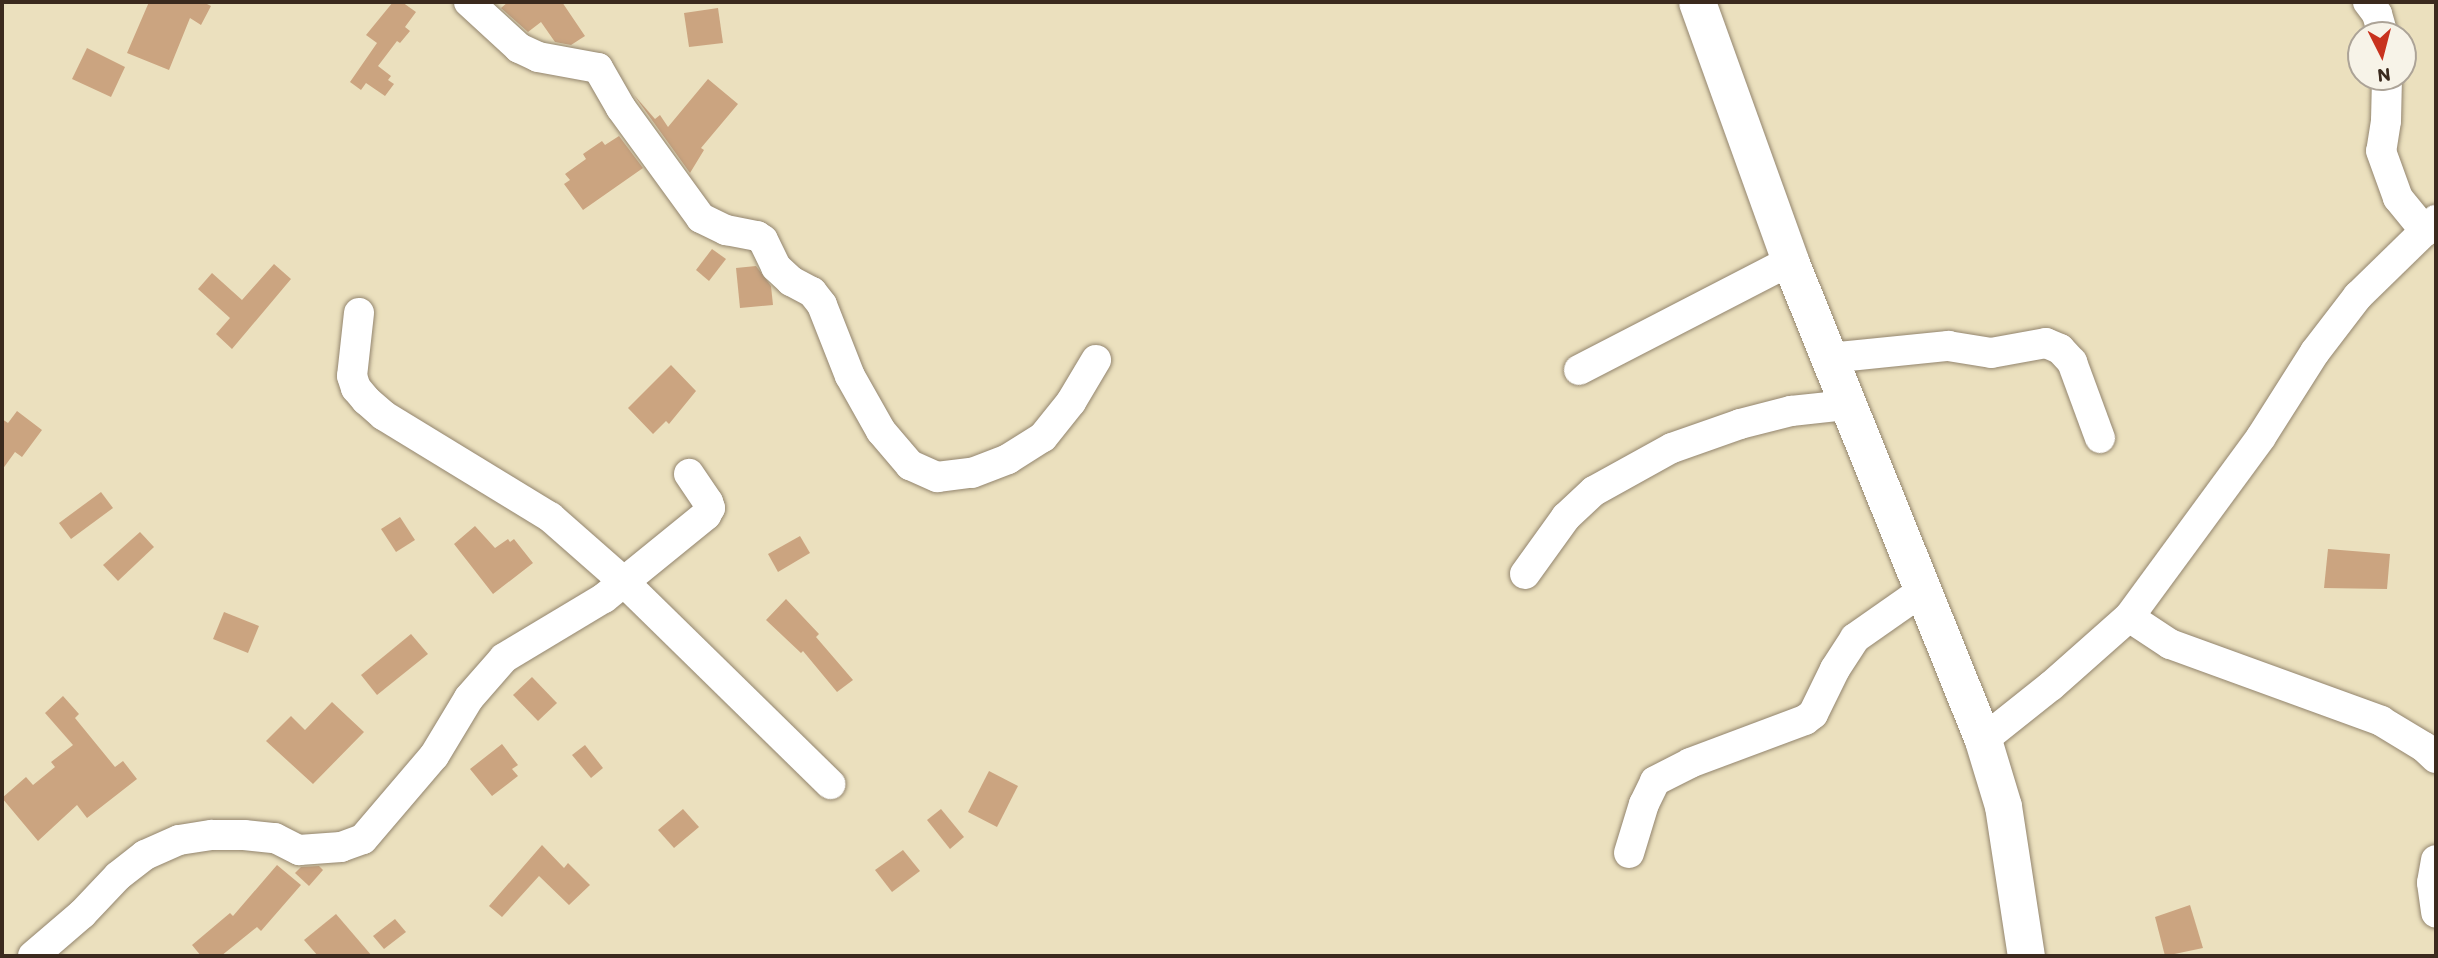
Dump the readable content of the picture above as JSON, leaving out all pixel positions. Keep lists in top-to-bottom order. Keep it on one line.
{"north":"bottom"}
